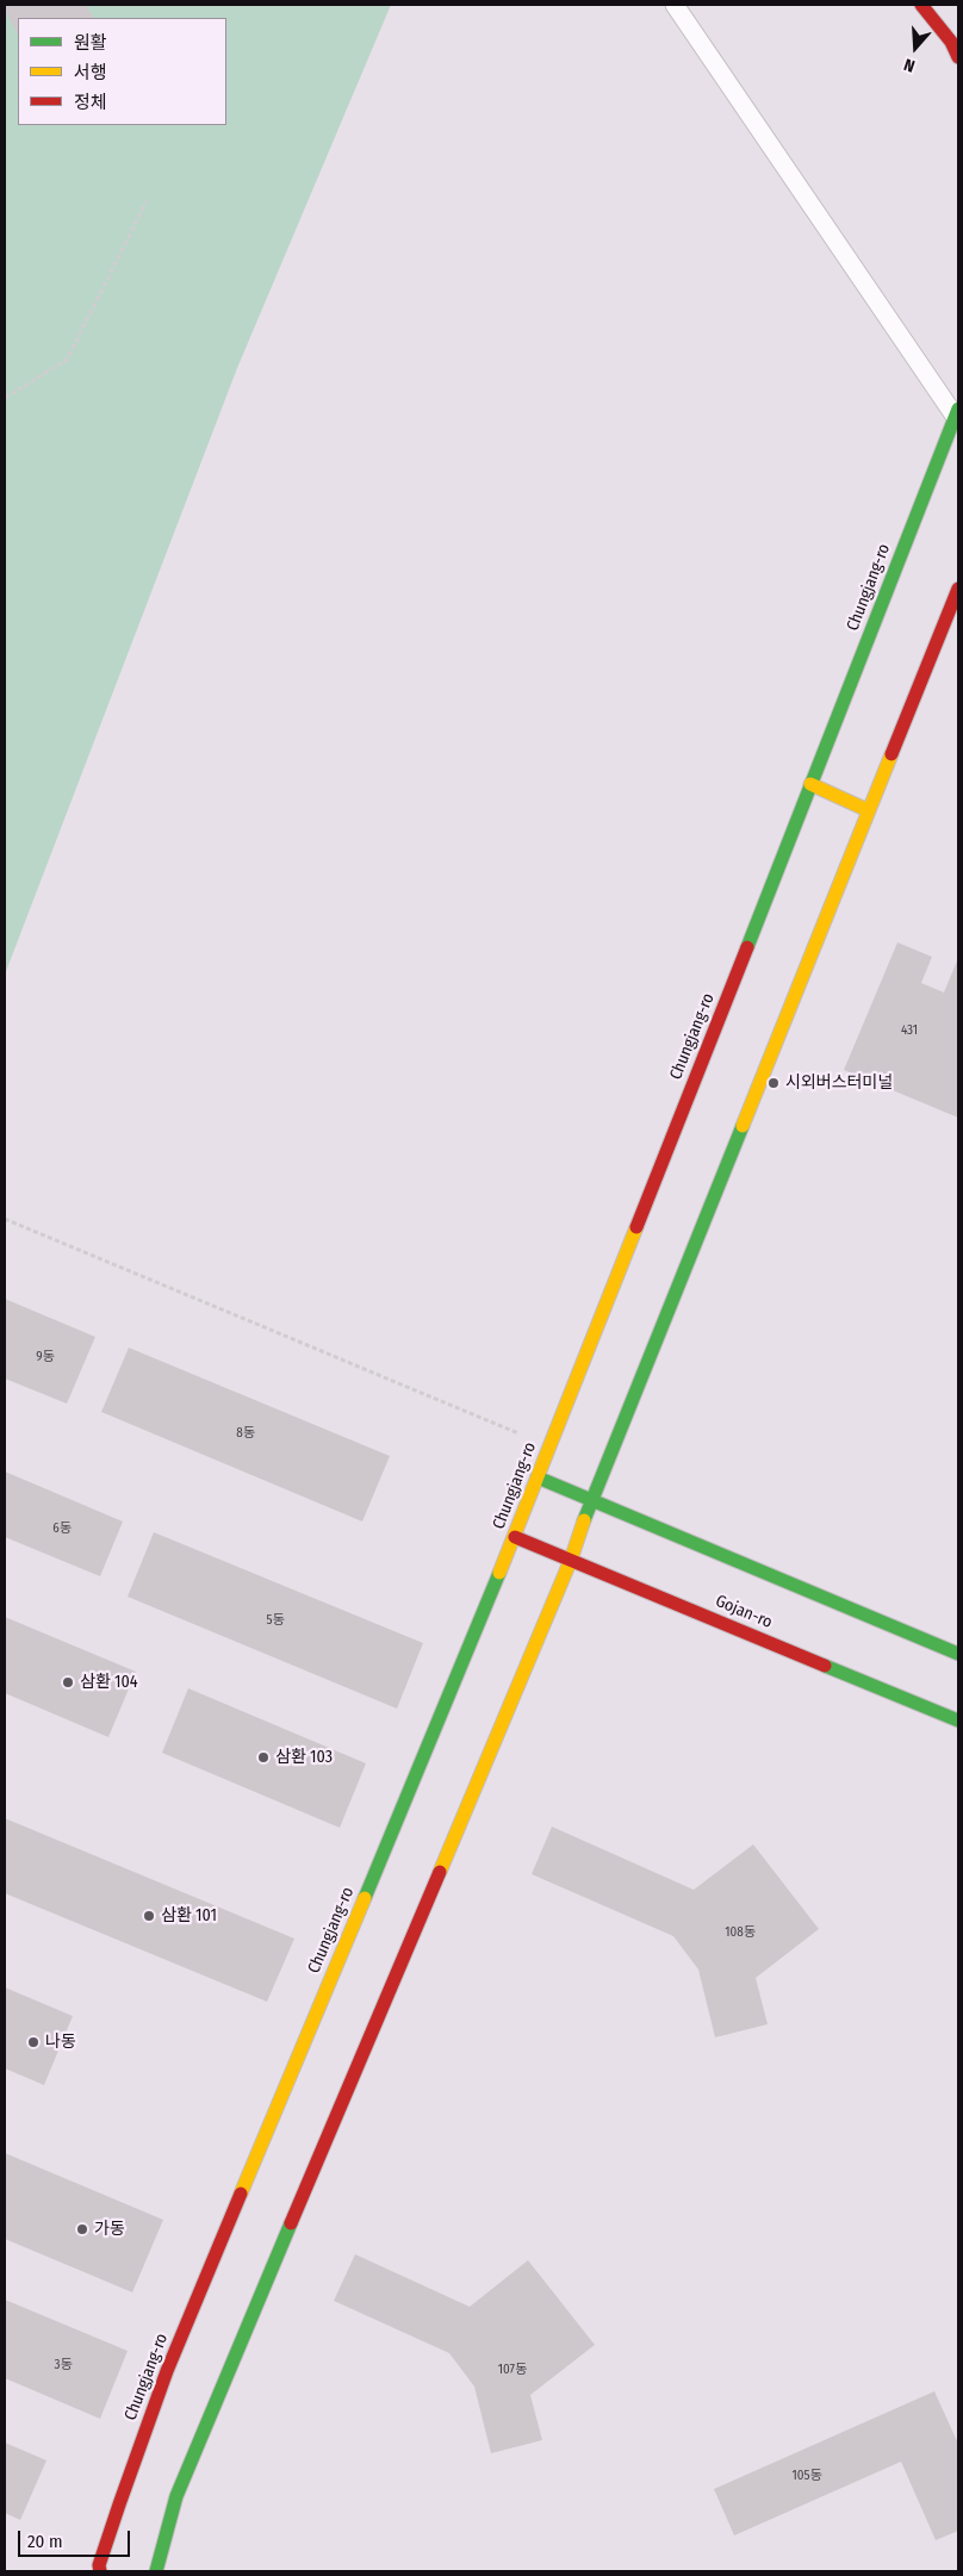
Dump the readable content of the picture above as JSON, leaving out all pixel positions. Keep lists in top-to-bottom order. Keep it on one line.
{"streets":{"street":["Chungjang-ro","Gojan-ro"]},"crossings":[["Chungjang-ro","Gojan-ro"]],"places":["시외버스터미널","삼환 104","삼환 103","삼환 101","나동","가동"],"house_numbers":["431","9동","8동","6동","5동","108동","3동","107동","105동"],"legend":["원활","서행","정체"],"scale_bar":"20 m","north":"bottom"}
